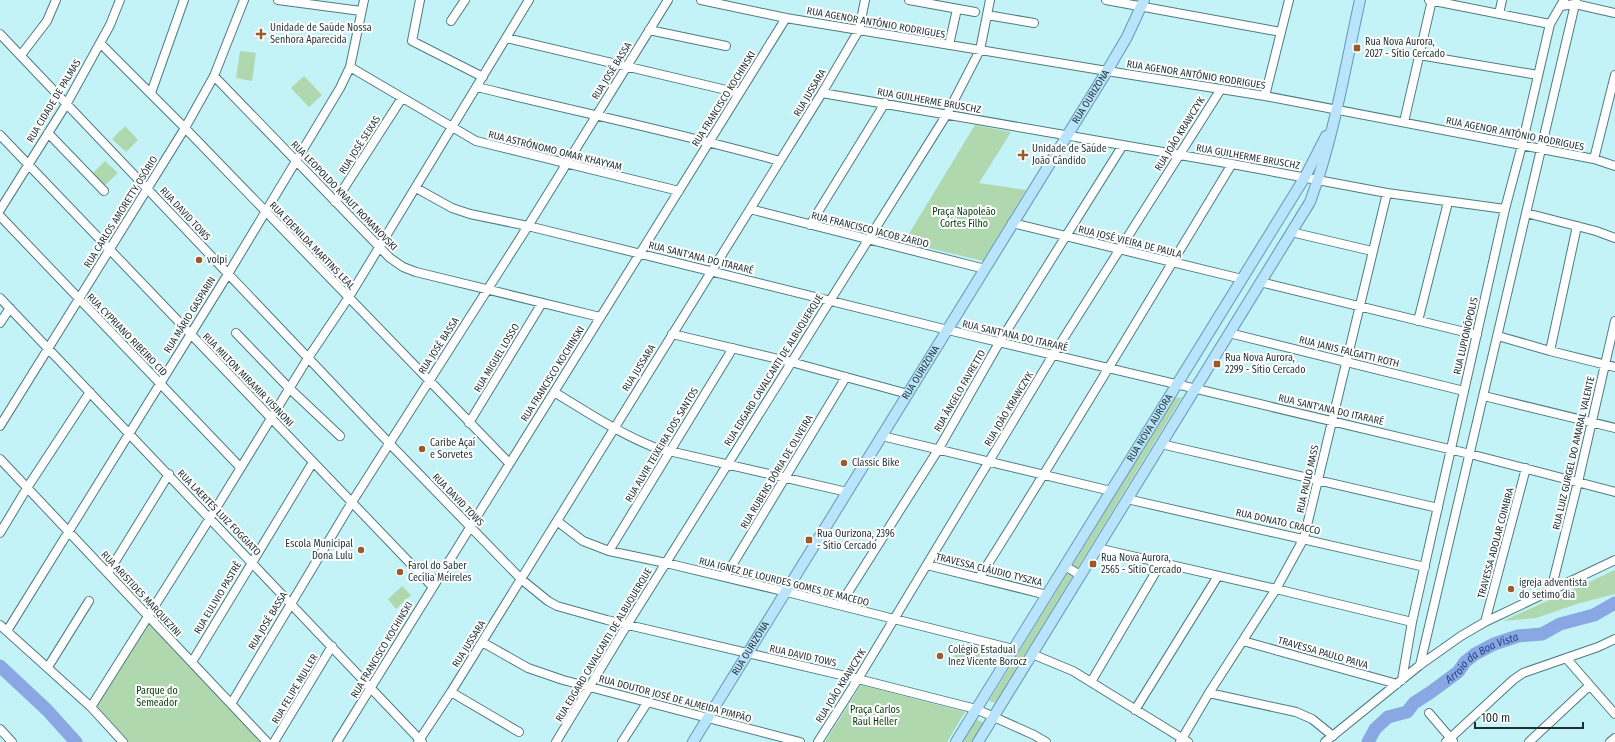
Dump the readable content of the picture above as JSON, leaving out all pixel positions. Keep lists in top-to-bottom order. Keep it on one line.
{"streets":{"main road":["RUA OURIZONA","RUA NOVA AURORA"],"street":["RUA AGENOR ANTÔNIO RODRIGUES","RUA JOSÉ BASSA","RUA JUSSARA","RUA FRANCISCO KOCHINSKI","RUA CIDADE DE PALMAS","RUA GUILHERME BRUSCHZ","RUA JOÃO KRAWCZYK","RUA JOSÉ SEIXAS","RUA ASTRÔNOMO OMAR KHAYYAM","RUA LEOPOLDO KNAUT ROMANOVSKI","RUA CARLOS AMORETTY OSÓRIO","RUA DAVID TOWS","RUA FRANCISCO JACOB ZARDO","RUA JOSÉ VIEIRA DE PAULA","RUA EDENILDA MARTINS LEAL","RUA SANT'ANA DO ITARARÉ","RUA MÁRIO GASPARIN","RUA CYPRIANO RIBEIRO CID","RUA LUPIONÓPOLIS","RUA JANIS FALGATTI ROTH","RUA MIGUEL LOSSO","RUA EDGARD CAVALCANTI DE ALBUQUERQUE","RUA MILTON MIRAMIR VISINONI","RUA ÂNGELO FAVRETTO","RUA ALVIR TEIXEIRA DOS SANTOS","RUA LUIZ GURGEL DO AMARAL VALENTE","RUA RUBENS DÓRIA DE OLIVEIRA","RUA PAULO MASS","RUA LAERTES LUIZ FOGGIATO","RUA DONATO CRACCO","TRAVESSA ADOLAR COIMBRA","TRAVESSA CLÁUDIO TYSZKA","RUA IGNEZ DE LOURDES GOMES DE MACEDO","RUA ARISTIDES MARQUEZINI","RUA EULIVIO PASTRÊ","TRAVESSA PAULO PAIVA","RUA FELIPE MULLER","RUA DOUTOR JOSÉ DE ALMEIDA PIMPÃO"]},"crossings":[["RUA AGENOR ANTÔNIO RODRIGUES","RUA JUSSARA"],["RUA AGENOR ANTÔNIO RODRIGUES","RUA OURIZONA"],["RUA AGENOR ANTÔNIO RODRIGUES","RUA FRANCISCO KOCHINSKI"],["RUA AGENOR ANTÔNIO RODRIGUES","RUA JOÃO KRAWCZYK"],["RUA AGENOR ANTÔNIO RODRIGUES","RUA LUPIONÓPOLIS"],["RUA AGENOR ANTÔNIO RODRIGUES","RUA EDGARD CAVALCANTI DE ALBUQUERQUE"],["RUA AGENOR ANTÔNIO RODRIGUES","RUA NOVA AURORA"],["RUA JOSÉ BASSA","RUA ASTRÔNOMO OMAR KHAYYAM"],["RUA JOSÉ BASSA","RUA LEOPOLDO KNAUT ROMANOVSKI"],["RUA JOSÉ BASSA","RUA DAVID TOWS"],["RUA JOSÉ BASSA","RUA EDENILDA MARTINS LEAL"],["RUA JOSÉ BASSA","RUA SANT'ANA DO ITARARÉ"],["RUA JOSÉ BASSA","RUA MILTON MIRAMIR VISINONI"],["RUA JOSÉ BASSA","RUA LAERTES LUIZ FOGGIATO"],["RUA JOSÉ BASSA","RUA ARISTIDES MARQUEZINI"],["RUA JUSSARA","RUA GUILHERME BRUSCHZ"],["RUA JUSSARA","RUA DAVID TOWS"],["RUA JUSSARA","RUA FRANCISCO JACOB ZARDO"],["RUA JUSSARA","RUA SANT'ANA DO ITARARÉ"],["RUA JUSSARA","RUA LAERTES LUIZ FOGGIATO"],["RUA JUSSARA","RUA IGNEZ DE LOURDES GOMES DE MACEDO"],["RUA JUSSARA","RUA DOUTOR JOSÉ DE ALMEIDA PIMPÃO"],["RUA OURIZONA","RUA GUILHERME BRUSCHZ"],["RUA OURIZONA","RUA DAVID TOWS"],["RUA OURIZONA","RUA FRANCISCO JACOB ZARDO"],["RUA OURIZONA","RUA JOSÉ VIEIRA DE PAULA"],["RUA OURIZONA","RUA SANT'ANA DO ITARARÉ"],["RUA OURIZONA","RUA IGNEZ DE LOURDES GOMES DE MACEDO"],["RUA OURIZONA","RUA DOUTOR JOSÉ DE ALMEIDA PIMPÃO"],["RUA FRANCISCO KOCHINSKI","RUA ASTRÔNOMO OMAR KHAYYAM"],["RUA FRANCISCO KOCHINSKI","RUA LEOPOLDO KNAUT ROMANOVSKI"],["RUA FRANCISCO KOCHINSKI","RUA DAVID TOWS"],["RUA FRANCISCO KOCHINSKI","RUA EDENILDA MARTINS LEAL"],["RUA FRANCISCO KOCHINSKI","RUA SANT'ANA DO ITARARÉ"],["RUA FRANCISCO KOCHINSKI","RUA MILTON MIRAMIR VISINONI"],["RUA FRANCISCO KOCHINSKI","RUA LAERTES LUIZ FOGGIATO"],["RUA CIDADE DE PALMAS","RUA DAVID TOWS"],["RUA CIDADE DE PALMAS","RUA EDENILDA MARTINS LEAL"],["RUA CIDADE DE PALMAS","RUA MILTON MIRAMIR VISINONI"],["RUA GUILHERME BRUSCHZ","RUA JOÃO KRAWCZYK"],["RUA GUILHERME BRUSCHZ","RUA LUPIONÓPOLIS"],["RUA GUILHERME BRUSCHZ","RUA EDGARD CAVALCANTI DE ALBUQUERQUE"],["RUA GUILHERME BRUSCHZ","RUA ÂNGELO FAVRETTO"],["RUA GUILHERME BRUSCHZ","RUA NOVA AURORA"],["RUA GUILHERME BRUSCHZ","RUA PAULO MASS"],["RUA JOÃO KRAWCZYK","RUA DAVID TOWS"],["RUA JOÃO KRAWCZYK","RUA JOSÉ VIEIRA DE PAULA"],["RUA JOÃO KRAWCZYK","RUA SANT'ANA DO ITARARÉ"],["RUA JOÃO KRAWCZYK","TRAVESSA CLÁUDIO TYSZKA"],["RUA JOÃO KRAWCZYK","RUA IGNEZ DE LOURDES GOMES DE MACEDO"],["RUA JOSÉ SEIXAS","RUA ASTRÔNOMO OMAR KHAYYAM"],["RUA JOSÉ SEIXAS","RUA LEOPOLDO KNAUT ROMANOVSKI"],["RUA ASTRÔNOMO OMAR KHAYYAM","RUA MÁRIO GASPARIN"],["RUA LEOPOLDO KNAUT ROMANOVSKI","RUA CARLOS AMORETTY OSÓRIO"],["RUA LEOPOLDO KNAUT ROMANOVSKI","RUA MÁRIO GASPARIN"],["RUA LEOPOLDO KNAUT ROMANOVSKI","RUA MIGUEL LOSSO"],["RUA CARLOS AMORETTY OSÓRIO","RUA DAVID TOWS"],["RUA CARLOS AMORETTY OSÓRIO","RUA EDENILDA MARTINS LEAL"],["RUA CARLOS AMORETTY OSÓRIO","RUA CYPRIANO RIBEIRO CID"],["RUA CARLOS AMORETTY OSÓRIO","RUA MILTON MIRAMIR VISINONI"],["RUA CARLOS AMORETTY OSÓRIO","RUA LAERTES LUIZ FOGGIATO"],["RUA DAVID TOWS","RUA MÁRIO GASPARIN"],["RUA DAVID TOWS","RUA EDGARD CAVALCANTI DE ALBUQUERQUE"],["RUA DAVID TOWS","RUA NOVA AURORA"],["RUA FRANCISCO JACOB ZARDO","RUA EDGARD CAVALCANTI DE ALBUQUERQUE"],["RUA JOSÉ VIEIRA DE PAULA","RUA ÂNGELO FAVRETTO"],["RUA JOSÉ VIEIRA DE PAULA","RUA NOVA AURORA"],["RUA EDENILDA MARTINS LEAL","RUA MÁRIO GASPARIN"],["RUA EDENILDA MARTINS LEAL","RUA MIGUEL LOSSO"],["RUA SANT'ANA DO ITARARÉ","RUA LUPIONÓPOLIS"],["RUA SANT'ANA DO ITARARÉ","RUA EDGARD CAVALCANTI DE ALBUQUERQUE"],["RUA SANT'ANA DO ITARARÉ","RUA ÂNGELO FAVRETTO"],["RUA SANT'ANA DO ITARARÉ","RUA NOVA AURORA"],["RUA SANT'ANA DO ITARARÉ","RUA LUIZ GURGEL DO AMARAL VALENTE"],["RUA SANT'ANA DO ITARARÉ","RUA PAULO MASS"],["RUA SANT'ANA DO ITARARÉ","TRAVESSA ADOLAR COIMBRA"],["RUA MÁRIO GASPARIN","RUA CYPRIANO RIBEIRO CID"],["RUA MÁRIO GASPARIN","RUA MILTON MIRAMIR VISINONI"],["RUA MÁRIO GASPARIN","RUA LAERTES LUIZ FOGGIATO"],["RUA MÁRIO GASPARIN","RUA ARISTIDES MARQUEZINI"],["RUA LUPIONÓPOLIS","RUA JANIS FALGATTI ROTH"],["RUA LUPIONÓPOLIS","RUA DONATO CRACCO"],["RUA LUPIONÓPOLIS","TRAVESSA PAULO PAIVA"],["RUA JANIS FALGATTI ROTH","RUA NOVA AURORA"],["RUA JANIS FALGATTI ROTH","RUA PAULO MASS"],["RUA EDGARD CAVALCANTI DE ALBUQUERQUE","RUA IGNEZ DE LOURDES GOMES DE MACEDO"],["RUA EDGARD CAVALCANTI DE ALBUQUERQUE","RUA DOUTOR JOSÉ DE ALMEIDA PIMPÃO"],["RUA MILTON MIRAMIR VISINONI","RUA EULIVIO PASTRÊ"],["RUA ÂNGELO FAVRETTO","RUA IGNEZ DE LOURDES GOMES DE MACEDO"],["RUA NOVA AURORA","RUA DONATO CRACCO"],["RUA NOVA AURORA","TRAVESSA CLÁUDIO TYSZKA"],["RUA NOVA AURORA","RUA IGNEZ DE LOURDES GOMES DE MACEDO"],["RUA ALVIR TEIXEIRA DOS SANTOS","RUA IGNEZ DE LOURDES GOMES DE MACEDO"],["RUA RUBENS DÓRIA DE OLIVEIRA","RUA IGNEZ DE LOURDES GOMES DE MACEDO"],["RUA PAULO MASS","RUA DONATO CRACCO"],["RUA PAULO MASS","TRAVESSA PAULO PAIVA"],["RUA LAERTES LUIZ FOGGIATO","RUA EULIVIO PASTRÊ"],["RUA LAERTES LUIZ FOGGIATO","RUA FELIPE MULLER"],["RUA ARISTIDES MARQUEZINI","RUA EULIVIO PASTRÊ"]],"water":["Arroio da Boa Vista"],"parks":["Praça Napoleão Cortes Filho","Parque do Semeador","Praça Carlos Raul Heller"],"places":{"health":["Unidade de Saúde Nossa Senhora Aparecida","Unidade de Saúde João Cândido"],"transit":["Rua Nova Aurora, 2027 - Sítio Cercado","Rua Nova Aurora, 2299 - Sítio Cercado","Rua Ourizona, 2396 - Sítio Cercado","Rua Nova Aurora, 2565 - Sítio Cercado"],"other":["volpi","Caribe Açaí e Sorvetes","Classic Bike","Escola Municipal Dona Lulu","Farol do Saber Cecília Meireles","igreja adventista do setimo dia","Colégio Estadual Inez Vicente Borocz"]},"scale_bar":"100 m"}
